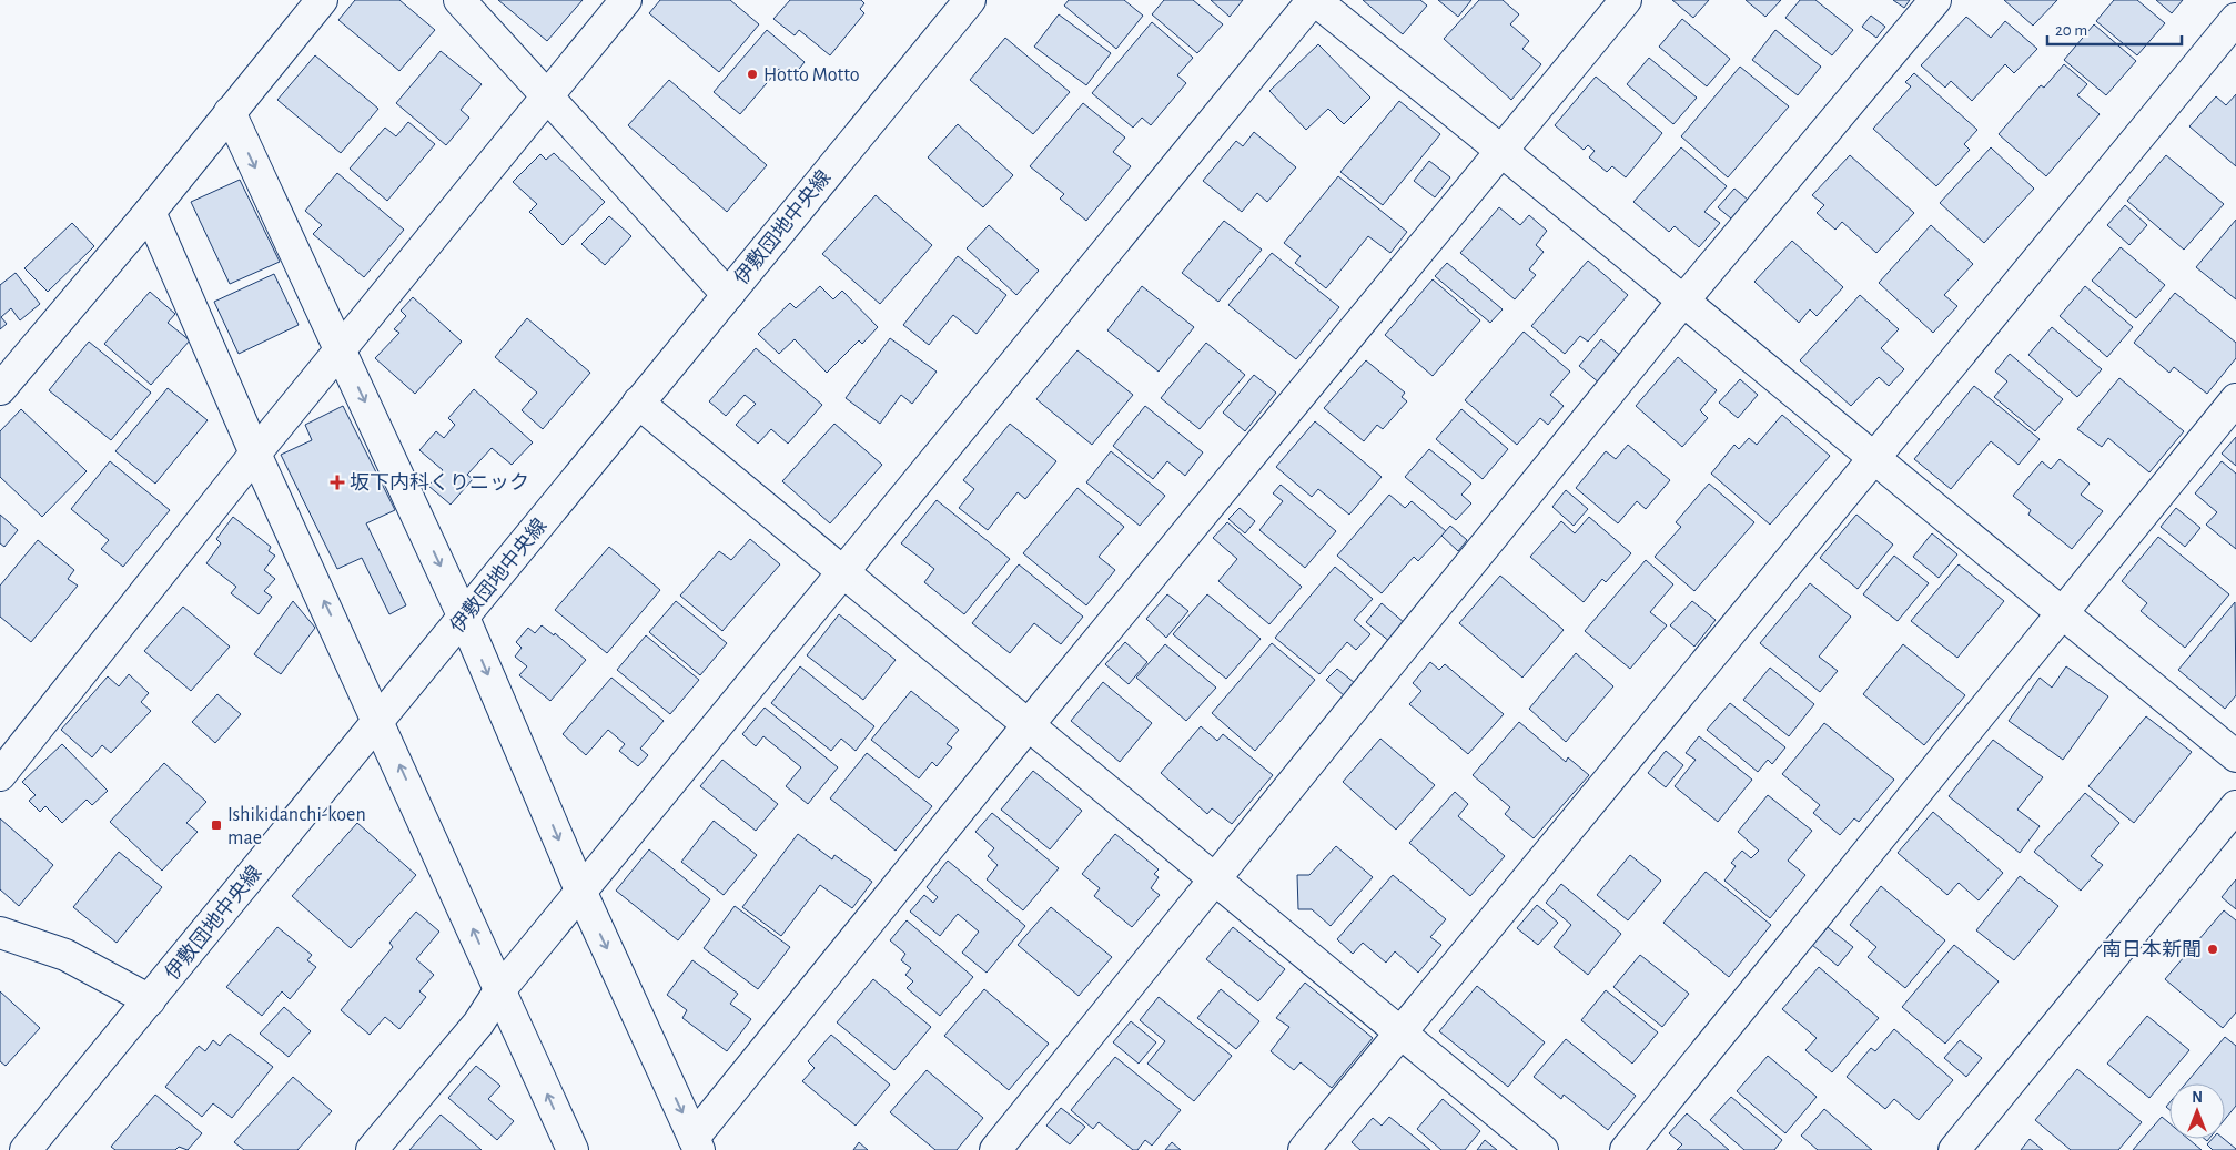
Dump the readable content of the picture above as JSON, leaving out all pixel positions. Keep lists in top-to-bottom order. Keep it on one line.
{"streets":{"street":["伊敷団地中央線"]},"places":{"other":["Hotto Motto","南日本新聞"],"health":["坂下内科くりニック"],"transit":["Ishikidanchi-koen mae"]},"scale_bar":"20 m","north":"top"}
